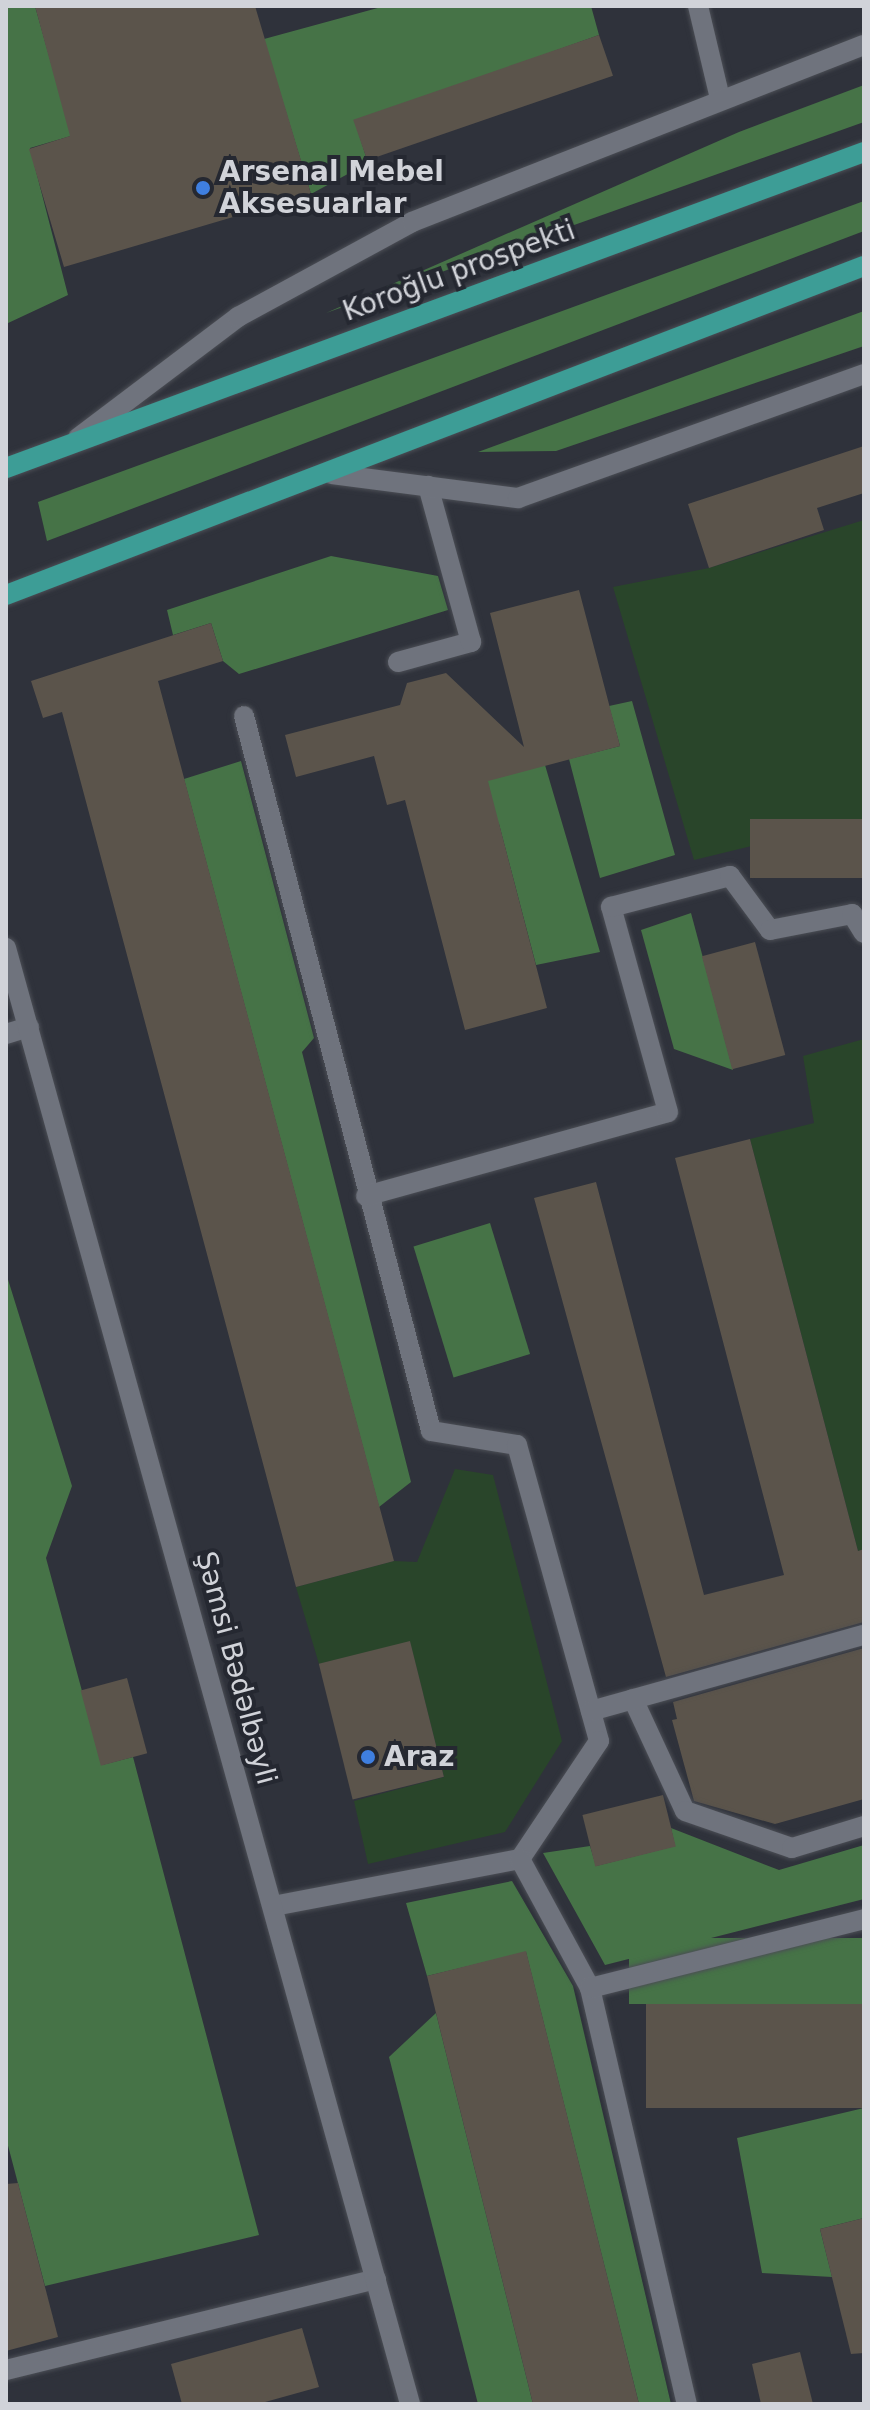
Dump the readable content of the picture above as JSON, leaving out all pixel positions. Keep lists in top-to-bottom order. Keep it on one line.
{"streets":{"main road":["Koroğlu prospekti"],"street":["Şəmsi Bədəlbəyli"]},"places":["Arsenal Mebel Aksesuarlar","Araz"]}
